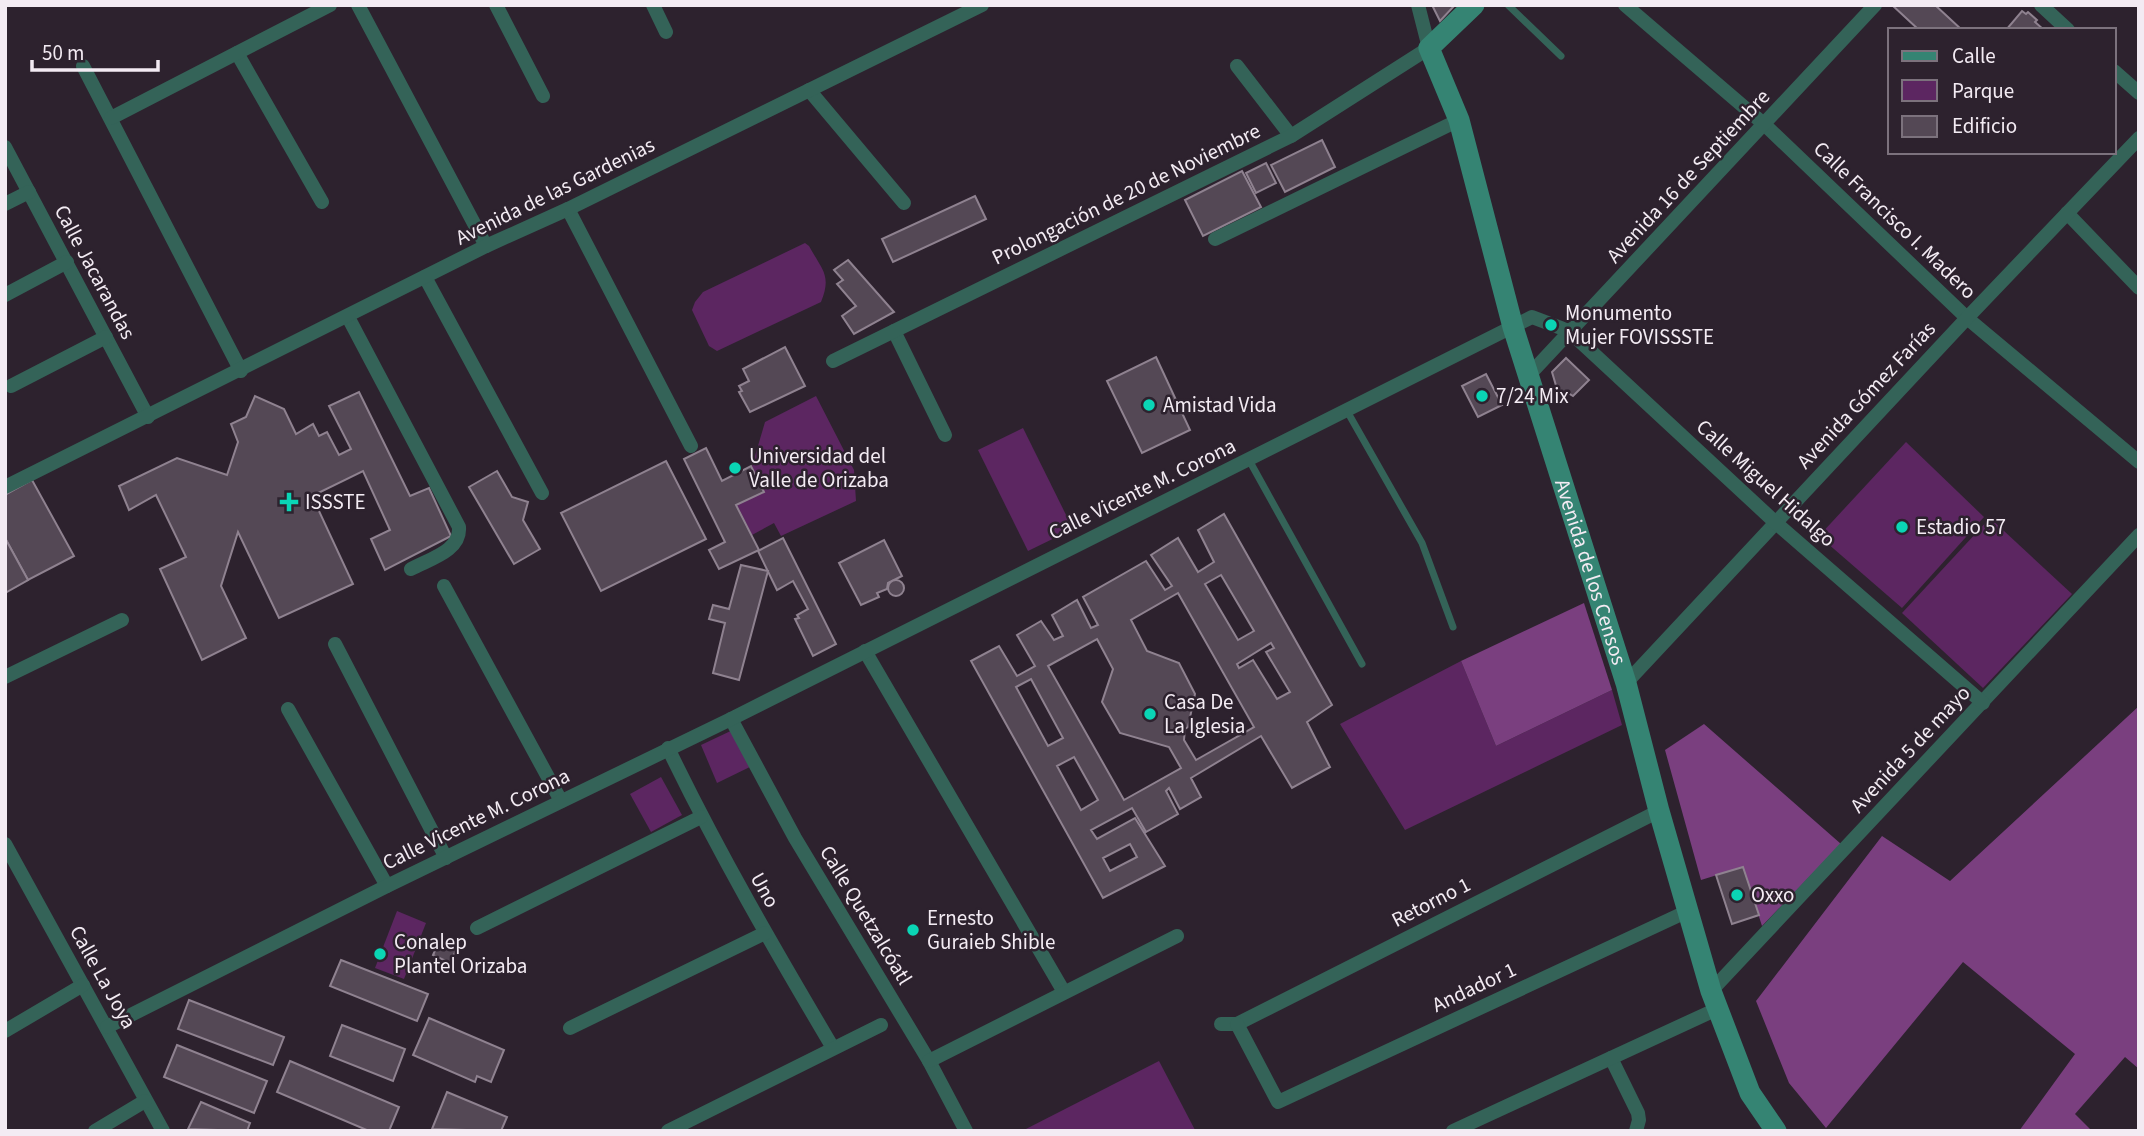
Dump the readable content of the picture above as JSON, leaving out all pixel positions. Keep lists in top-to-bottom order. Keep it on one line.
{"streets":{"street":["Avenida 16 de Septiembre","Avenida de las Gardenias","Prolongación de 20 de Noviembre","Calle Francisco I. Madero","Calle Jacarandas","Avenida Gómez Farías","Calle Miguel Hidalgo","Calle Vicente M. Corona","Avenida de los Censos","Avenida 5 de mayo","Uno","Retorno 1","Calle Quetzalcóatl","Calle La Joya","Andador 1"]},"crossings":[["Avenida 16 de Septiembre","Calle Francisco I. Madero"],["Avenida 16 de Septiembre","Calle Miguel Hidalgo"],["Avenida 16 de Septiembre","Avenida de los Censos"],["Avenida de las Gardenias","Calle Jacarandas"],["Prolongación de 20 de Noviembre","Avenida de los Censos"],["Calle Francisco I. Madero","Avenida Gómez Farías"],["Avenida Gómez Farías","Calle Miguel Hidalgo"],["Avenida Gómez Farías","Avenida de los Censos"],["Calle Miguel Hidalgo","Calle Vicente M. Corona"],["Calle Miguel Hidalgo","Avenida de los Censos"],["Calle Miguel Hidalgo","Avenida 5 de mayo"],["Calle Vicente M. Corona","Avenida de los Censos"],["Calle Vicente M. Corona","Uno"],["Calle Vicente M. Corona","Calle Quetzalcóatl"],["Calle Vicente M. Corona","Calle La Joya"],["Avenida de los Censos","Avenida 5 de mayo"],["Avenida de los Censos","Retorno 1"],["Avenida de los Censos","Andador 1"],["Retorno 1","Andador 1"]],"places":{"other":["Monumento Mujer FOVISSSTE","7/24 Mix","Amistad Vida","Universidad del Valle de Orizaba","Estadio 57","Casa De La Iglesia","Oxxo","Ernesto Guraieb Shible","Conalep Plantel Orizaba"],"health":["ISSSTE"]},"legend":["Calle","Parque","Edificio"],"scale_bar":"50 m"}
